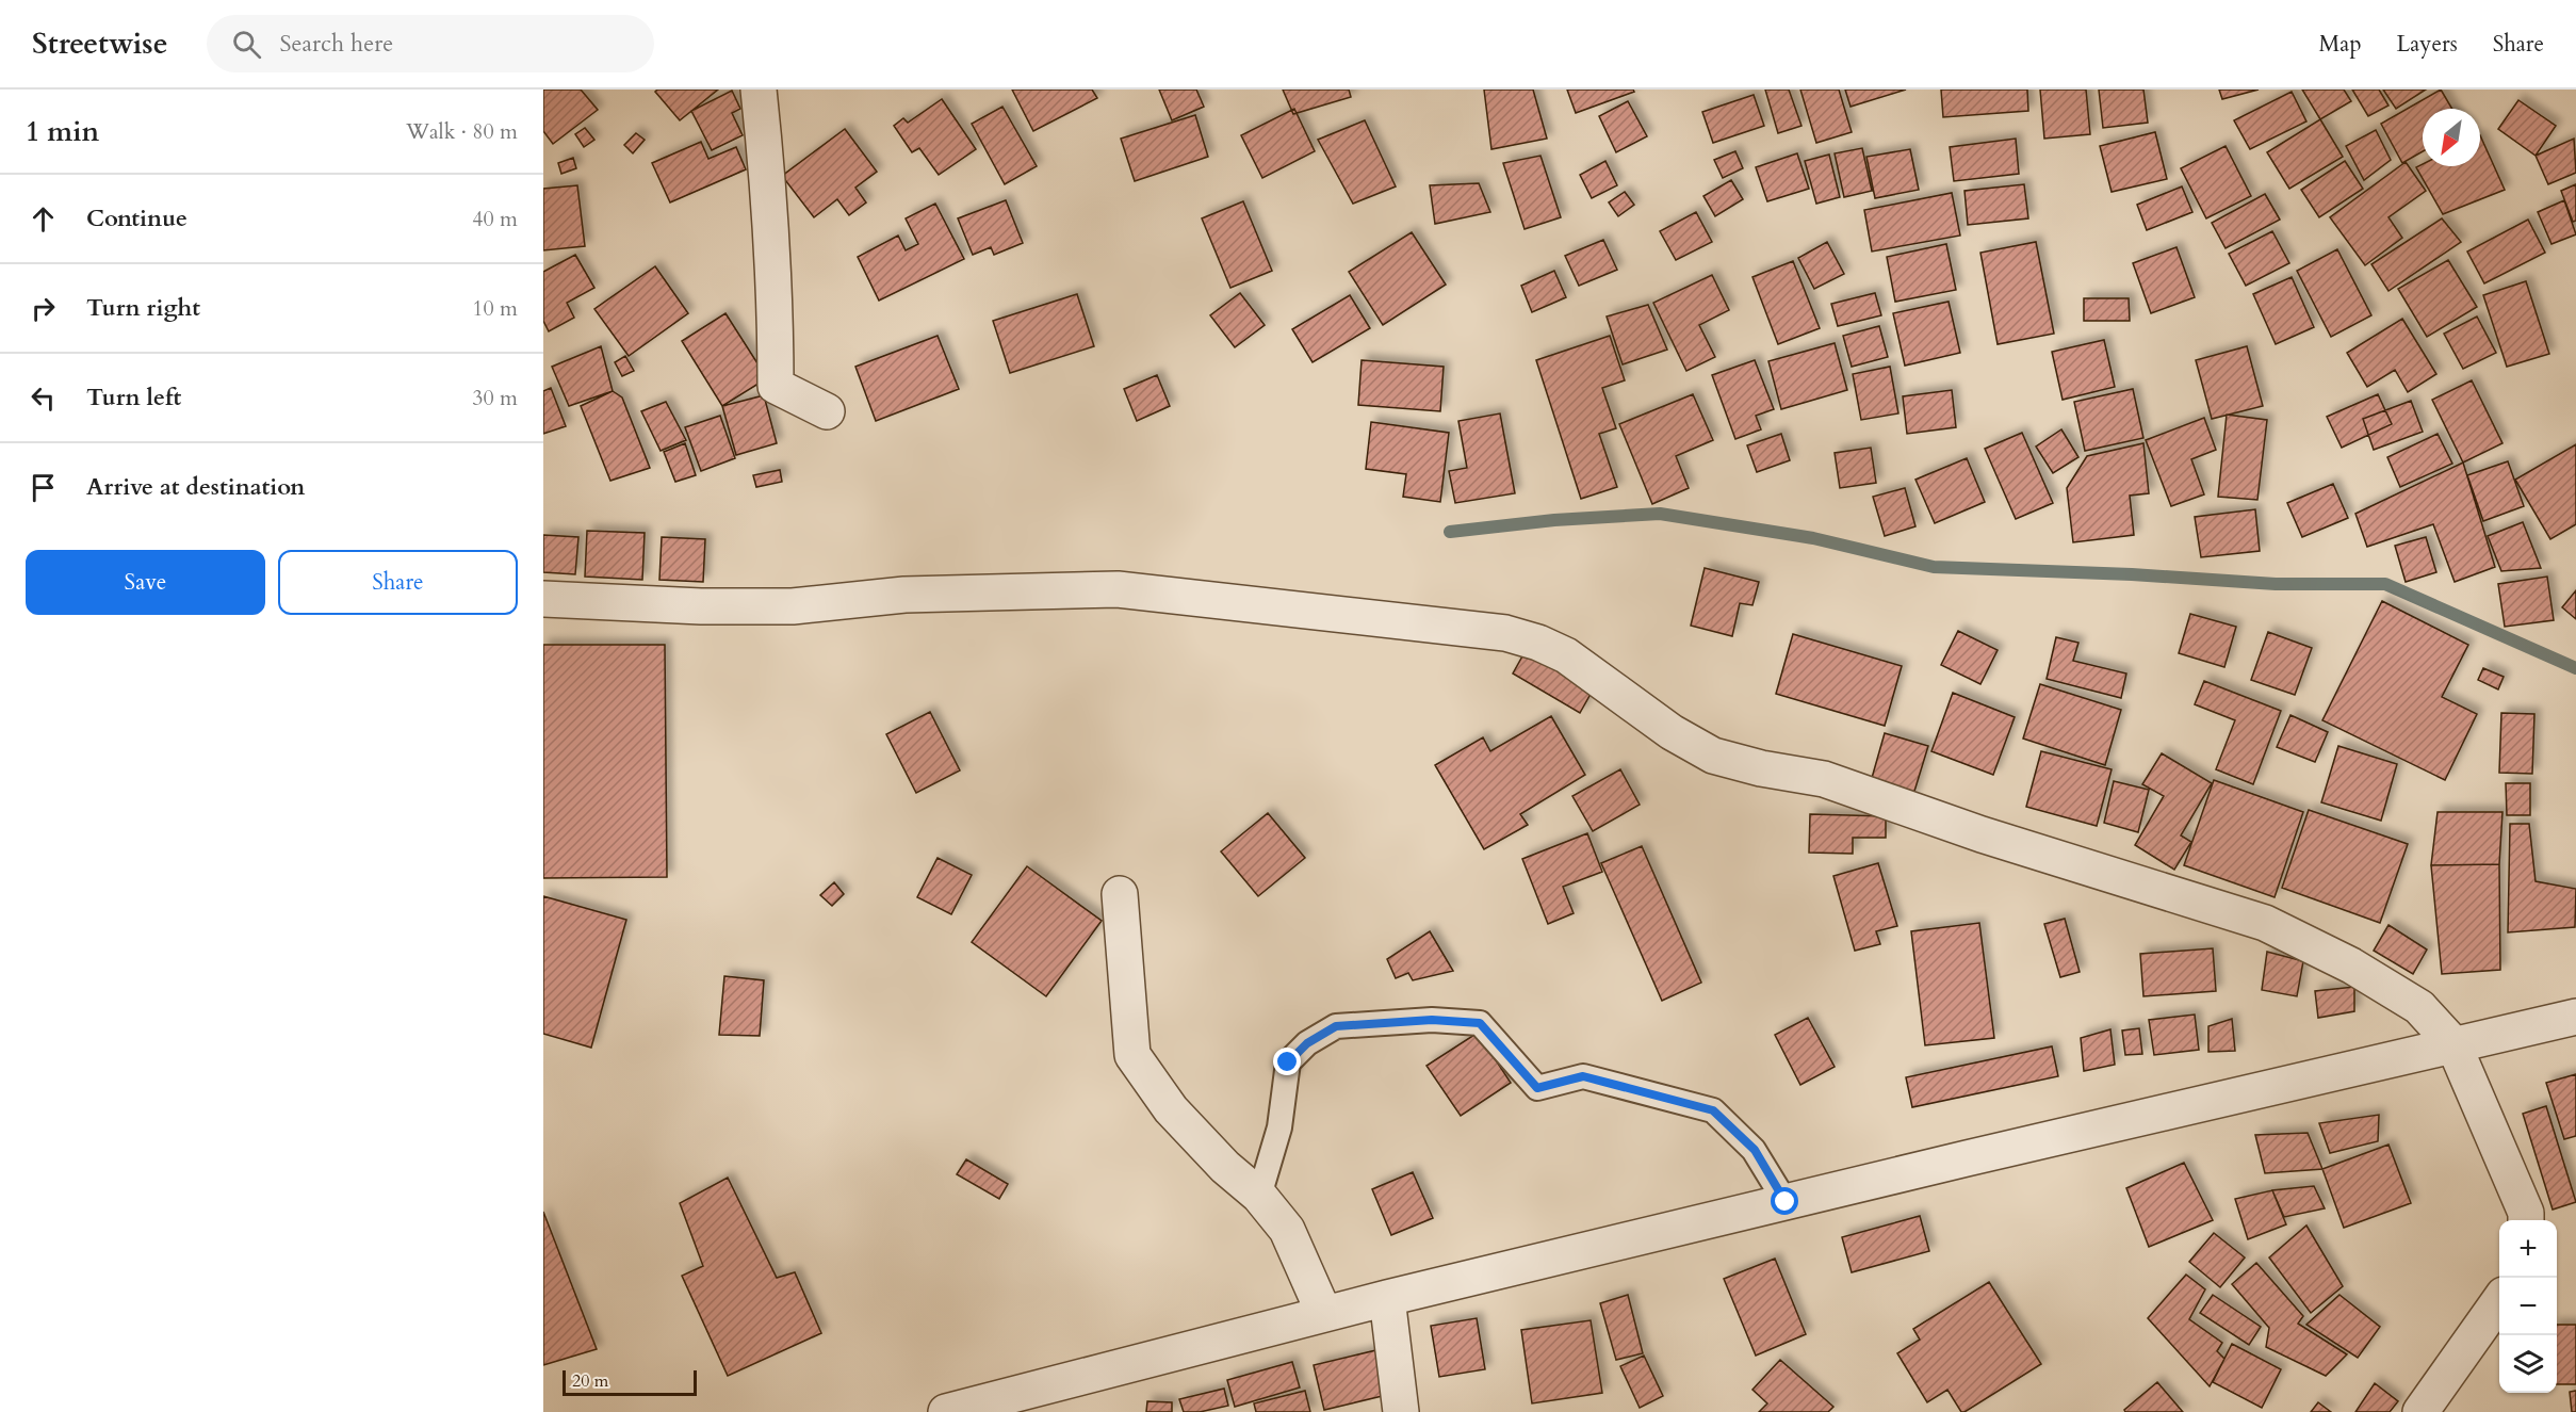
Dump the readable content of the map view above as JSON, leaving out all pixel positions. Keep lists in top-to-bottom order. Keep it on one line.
{"scale_bar":"20 m","north":"bottom left","page":{"header":"Streetwise","search":"Search here","nav":["Map","Layers","Share"],"heading":["1 min","Walk · 80 m"],"list":[["Continue","40 m"],["Turn right","10 m"],["Turn left","30 m"],"Arrive at destination"],"buttons":["Save","Share"],"map_buttons":["+","−"],"scale":"20 m"}}
